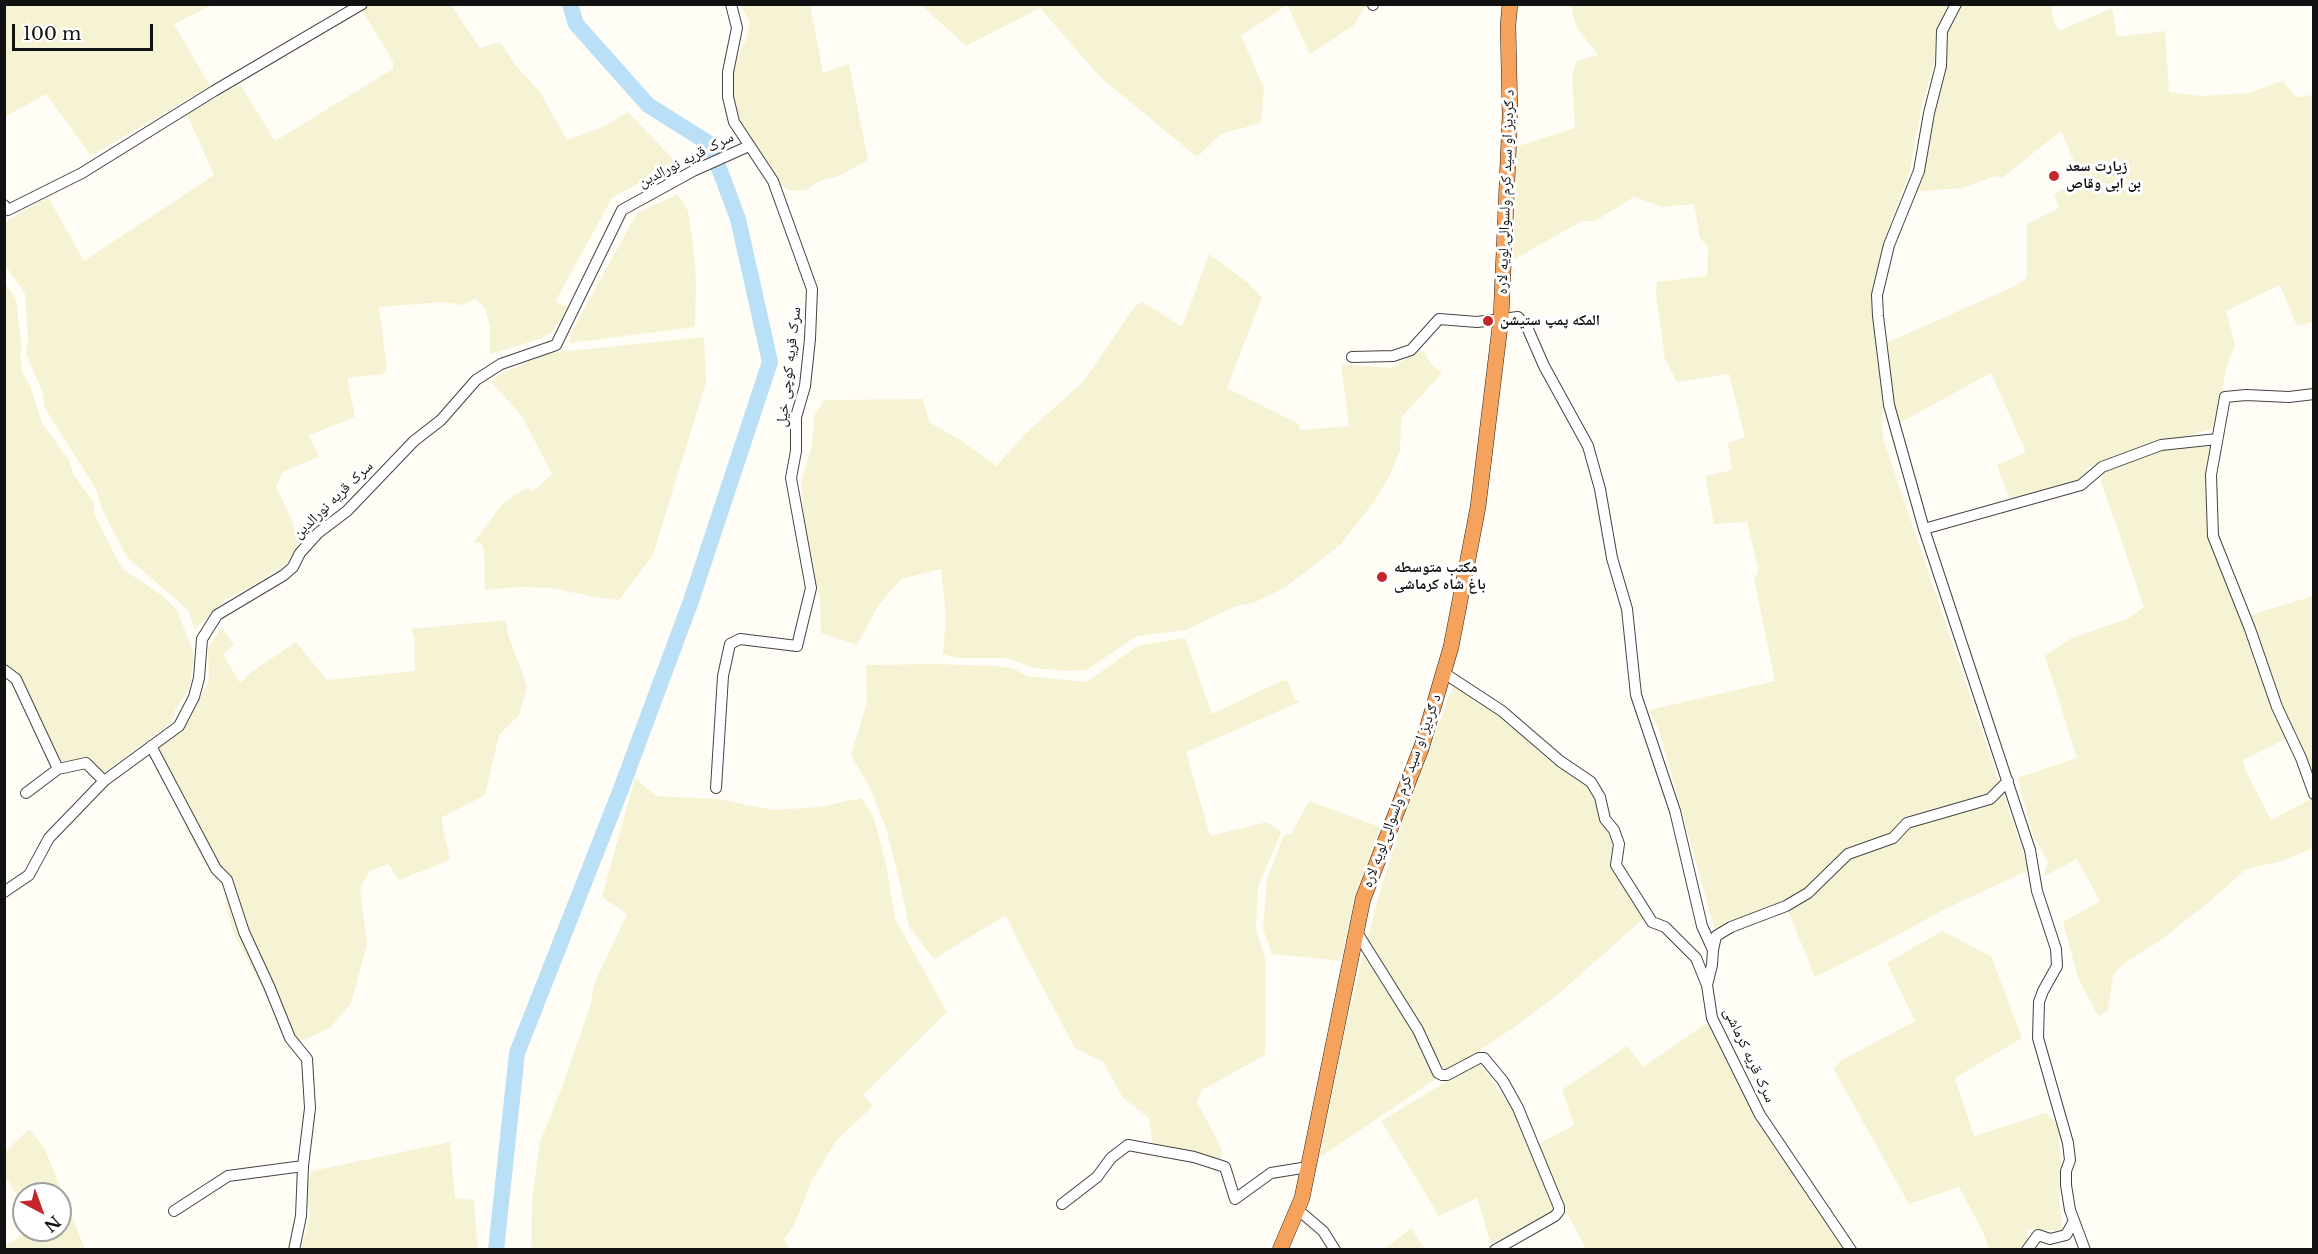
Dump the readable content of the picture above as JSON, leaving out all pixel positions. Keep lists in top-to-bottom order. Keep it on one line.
{"streets":{"highway":["د ګردیز او سید کرم ولسوالۍ لویه لاره"],"street":["سرک قریه نورالدین","سرک قریه کوچی خیل","سرک قریه کرماشی"]},"crossings":[["سرک قریه نورالدین","سرک قریه کوچی خیل"],["د ګردیز او سید کرم ولسوالۍ لویه لاره","سرک قریه کرماشی"]],"places":["زیارت سعد بن ابی وقاص","المکه پمپ ستیشن","مکتب متوسطه باغ شاه کرماشی"],"scale_bar":"100 m","north":"bottom right"}
